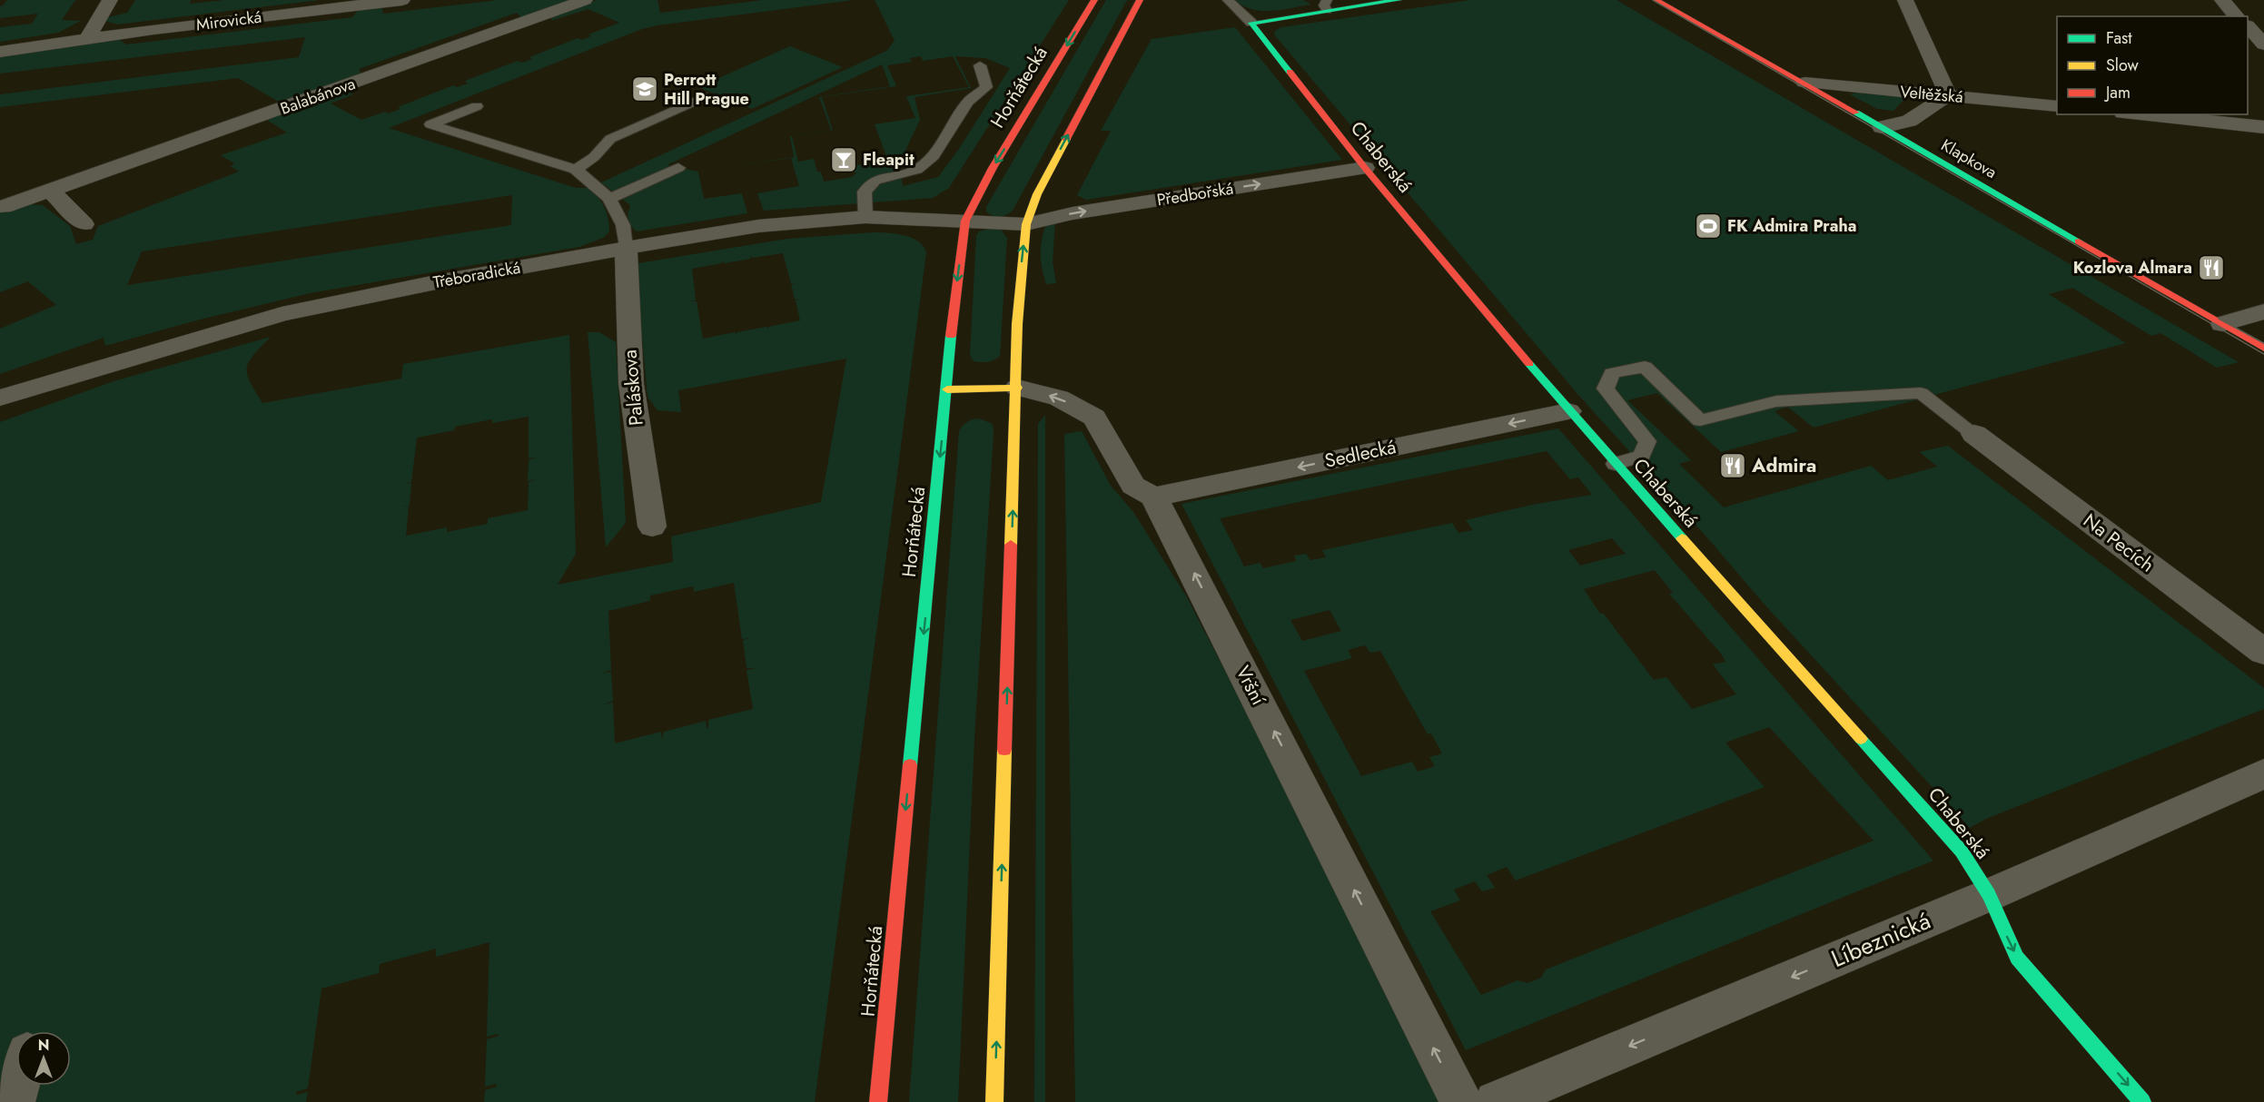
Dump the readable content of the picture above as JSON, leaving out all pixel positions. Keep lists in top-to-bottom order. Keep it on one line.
{"streets":{"main road":["Horňátecká","Chaberská","Klapkova","Vršní"],"street":["Mirovická","Veltěžská","Balabánova","Předbořská","Třeboradická","Paláskova","Sedlecká","Na Pecích","Líbeznická"]},"crossings":[["Horňátecká","Předbořská"],["Horňátecká","Třeboradická"],["Horňátecká","Vršní"],["Veltěžská","Klapkova"],["Chaberská","Předbořská"],["Chaberská","Sedlecká"],["Chaberská","Líbeznická"],["Předbořská","Třeboradická"],["Třeboradická","Paláskova"],["Sedlecká","Vršní"]],"one_way":["Předbořská","Sedlecká","Vršní","Líbeznická"],"places":{"school or university":["Perrott Hill Prague"],"bar":["Fleapit"],"sports":["FK Admira Praha"],"restaurant":["Kozlova Almara","Admira"]},"legend":["Fast","Slow","Jam"],"north":"top"}
